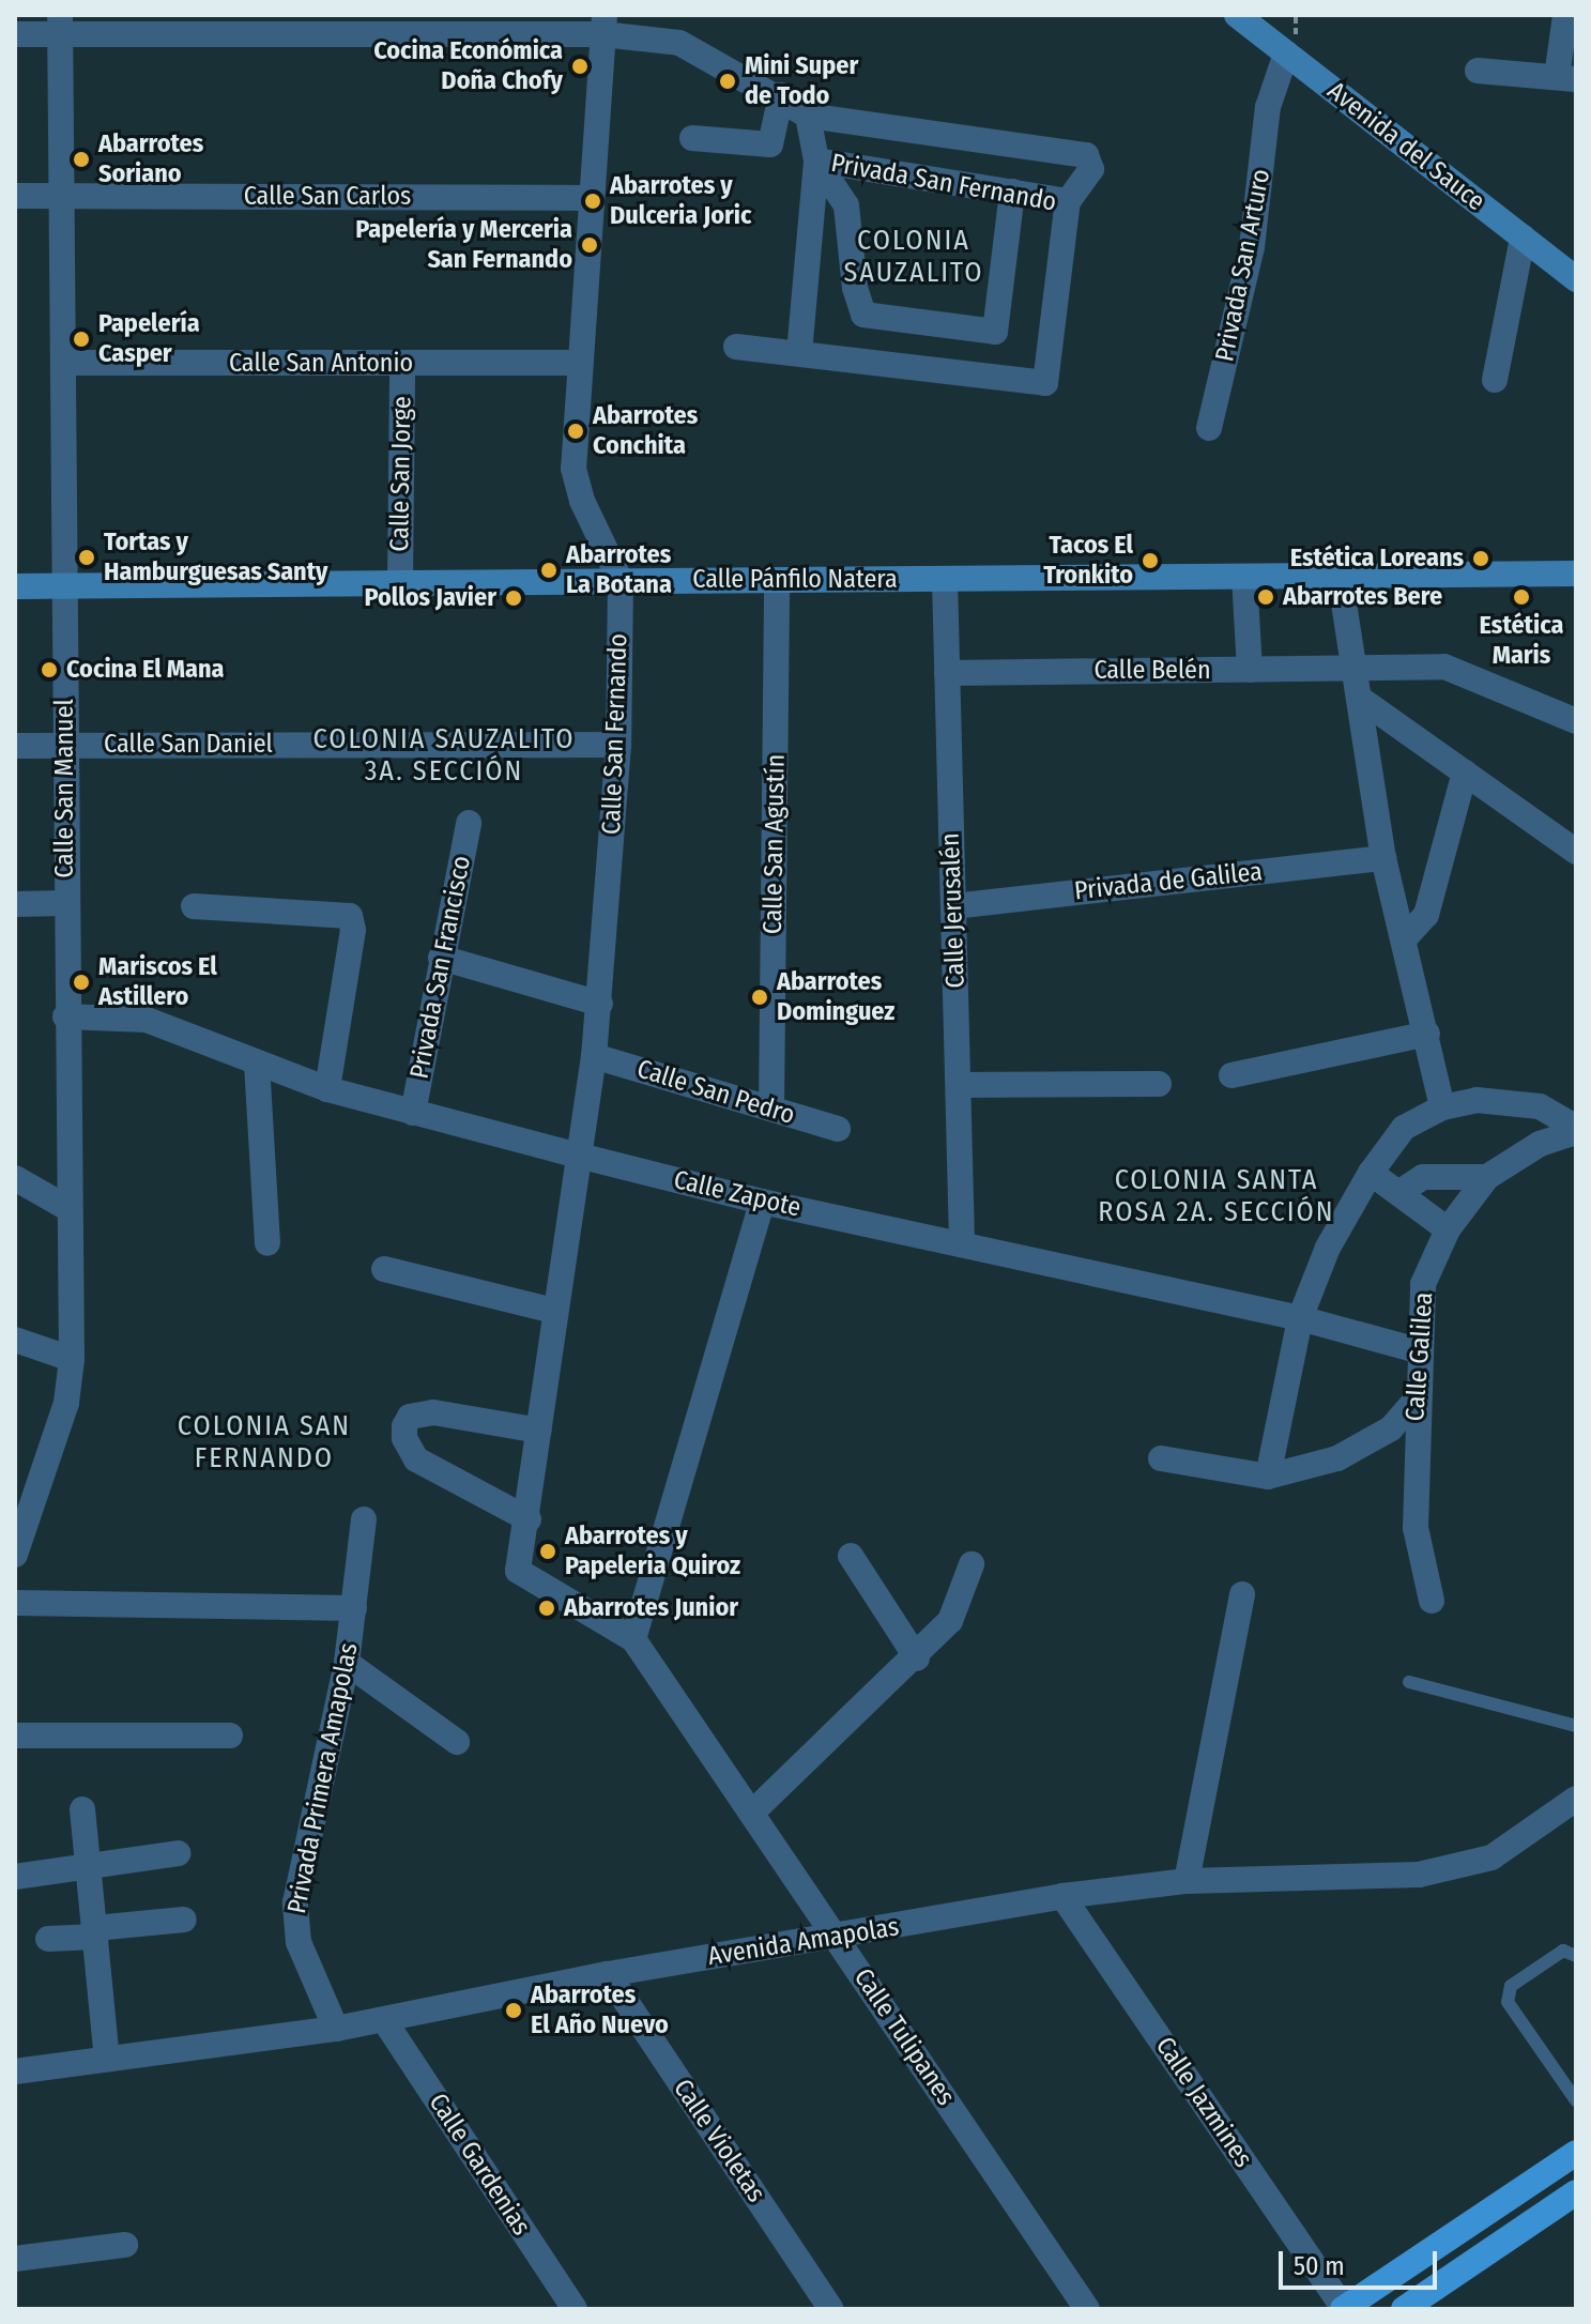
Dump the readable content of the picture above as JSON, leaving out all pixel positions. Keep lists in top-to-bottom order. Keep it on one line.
{"streets":{"main road":["Avenida del Sauce","Calle Pánfilo Natera"],"street":["Privada San Fernando","Calle San Carlos","Privada San Arturo","Calle San Antonio","Calle San Jorge","Calle Belén","Calle San Fernando","Calle San Daniel","Calle San Manuel","Calle San Agustín","Privada de Galilea","Calle Jerusalén","Privada San Francisco","Calle San Pedro","Calle Zapote","Calle Galilea","Privada Primera Amapolas","Avenida Amapolas","Calle Tulipanes","Calle Jazmines","Calle Violetas","Calle Gardenias"]},"crossings":[["Avenida del Sauce","Privada San Arturo"],["Calle San Carlos","Calle San Fernando"],["Calle San Carlos","Calle San Manuel"],["Calle San Antonio","Calle San Jorge"],["Calle San Antonio","Calle San Fernando"],["Calle San Antonio","Calle San Manuel"],["Calle San Jorge","Calle Pánfilo Natera"],["Calle Pánfilo Natera","Calle San Fernando"],["Calle Pánfilo Natera","Calle San Manuel"],["Calle Pánfilo Natera","Calle San Agustín"],["Calle Pánfilo Natera","Calle Jerusalén"],["Calle Belén","Calle Jerusalén"],["Calle San Fernando","Calle San Daniel"],["Calle San Fernando","Calle San Pedro"],["Calle San Fernando","Calle Zapote"],["Calle San Fernando","Calle Tulipanes"],["Calle San Daniel","Calle San Manuel"],["Calle San Manuel","Calle Zapote"],["Calle San Agustín","Calle San Pedro"],["Privada de Galilea","Calle Jerusalén"],["Calle Jerusalén","Calle Zapote"],["Privada San Francisco","Calle Zapote"],["Calle Zapote","Calle Galilea"],["Privada Primera Amapolas","Avenida Amapolas"],["Avenida Amapolas","Calle Tulipanes"],["Avenida Amapolas","Calle Jazmines"],["Avenida Amapolas","Calle Violetas"],["Avenida Amapolas","Calle Gardenias"]],"districts":["COLONIA SAUZALITO","COLONIA SAUZALITO 3A. SECCIÓN","COLONIA SANTA ROSA 2A. SECCIÓN","COLONIA SAN FERNANDO"],"places":["Cocina Económica Doña Chofy","Mini Super de Todo","Abarrotes Soriano","Abarrotes y Dulceria Joric","Papelería y Merceria San Fernando","Papelería Casper","Abarrotes Conchita","Tortas y Hamburguesas Santy","Estética Loreans","Tacos El Tronkito","Abarrotes La Botana","Abarrotes Bere","Estética Maris","Pollos Javier","Cocina El Mana","Mariscos El Astillero","Abarrotes Dominguez","Abarrotes y Papeleria Quiroz","Abarrotes Junior","Abarrotes El Año Nuevo"],"scale_bar":"50 m"}
